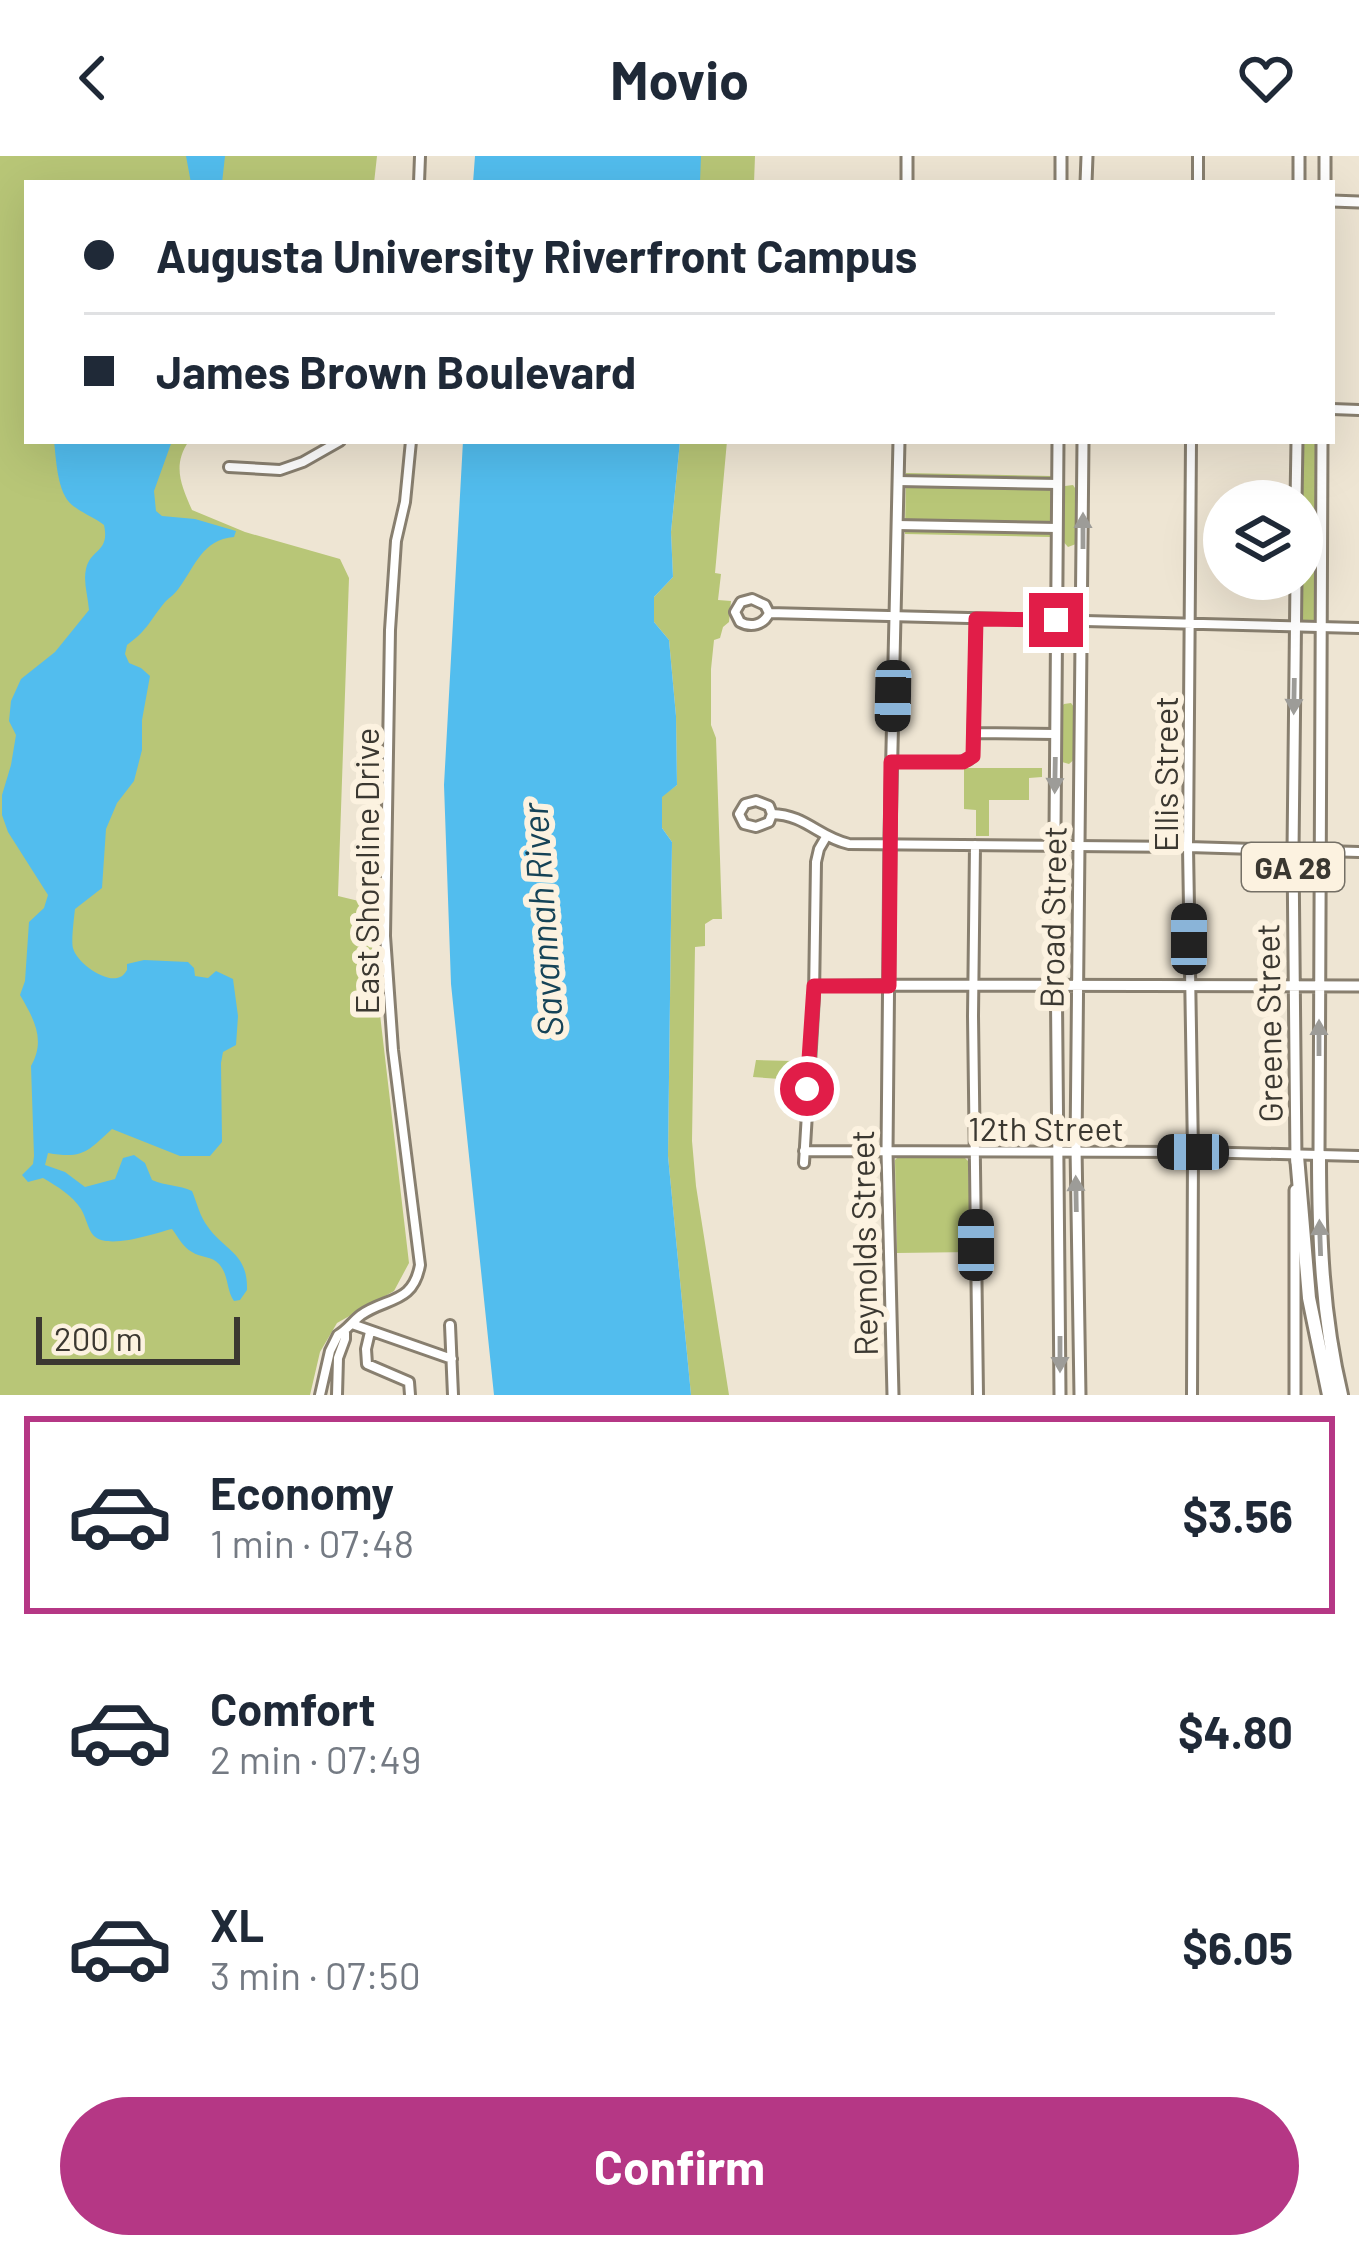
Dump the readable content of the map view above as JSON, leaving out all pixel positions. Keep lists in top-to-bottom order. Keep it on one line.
{"streets":{"highway":["GA 28"],"main road":["Broad Street","Greene Street","Reynolds Street"],"street":["Ellis Street","East Shoreline Drive","12th Street"]},"crossings":[["Ellis Street","12th Street"],["GA 28","Greene Street"],["GA 28","12th Street"],["Broad Street","12th Street"],["Greene Street","12th Street"],["12th Street","Reynolds Street"]],"water":["Savannah River"],"scale_bar":"200 m","page":{"header":"Movio","banner":["Augusta University Riverfront Campus","James Brown Boulevard"],"scale":"200 m","list":[{"name":"Economy","note":"1 min · 07:48","value":"$3.56"},{"name":"Comfort","note":"2 min · 07:49","value":"$4.80"},{"name":"XL","note":"3 min · 07:50","value":"$6.05"}],"buttons":"Confirm"}}
